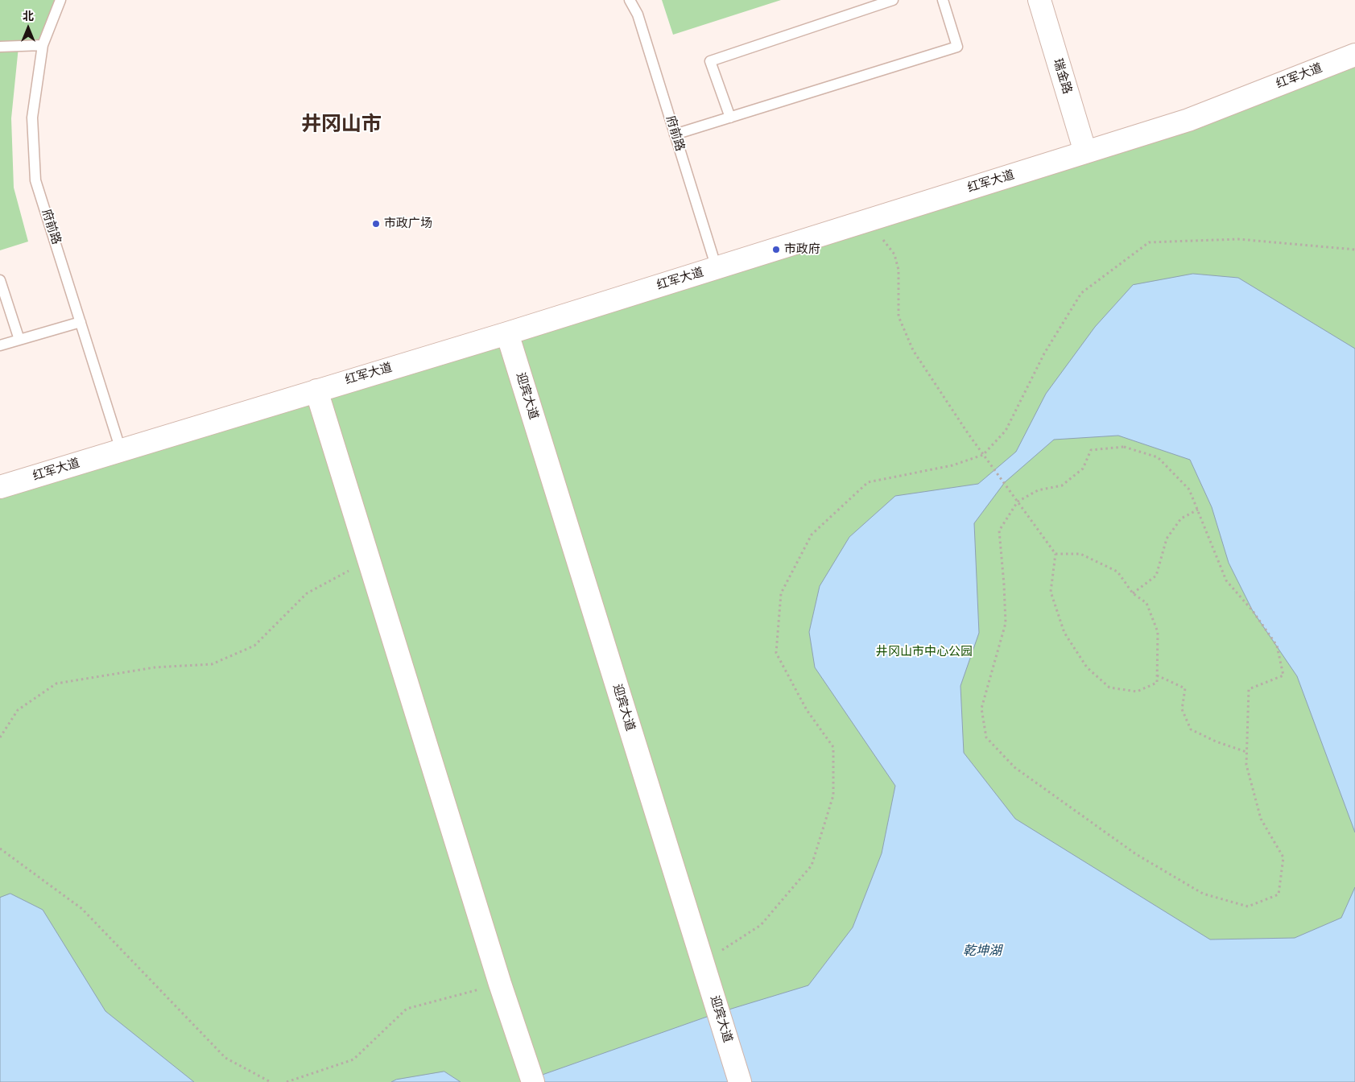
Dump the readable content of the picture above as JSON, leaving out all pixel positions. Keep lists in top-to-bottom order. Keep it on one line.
{"streets":{"main road":["瑞金路","红军大道","迎宾大道"],"lane":["府前路"]},"crossings":[["瑞金路","红军大道"],["红军大道","府前路"],["红军大道","迎宾大道"]],"districts":["井冈山市"],"water":["乾坤湖"],"parks":["井冈山市中心公园"],"places":["市政广场","市政府"],"north":"top"}
